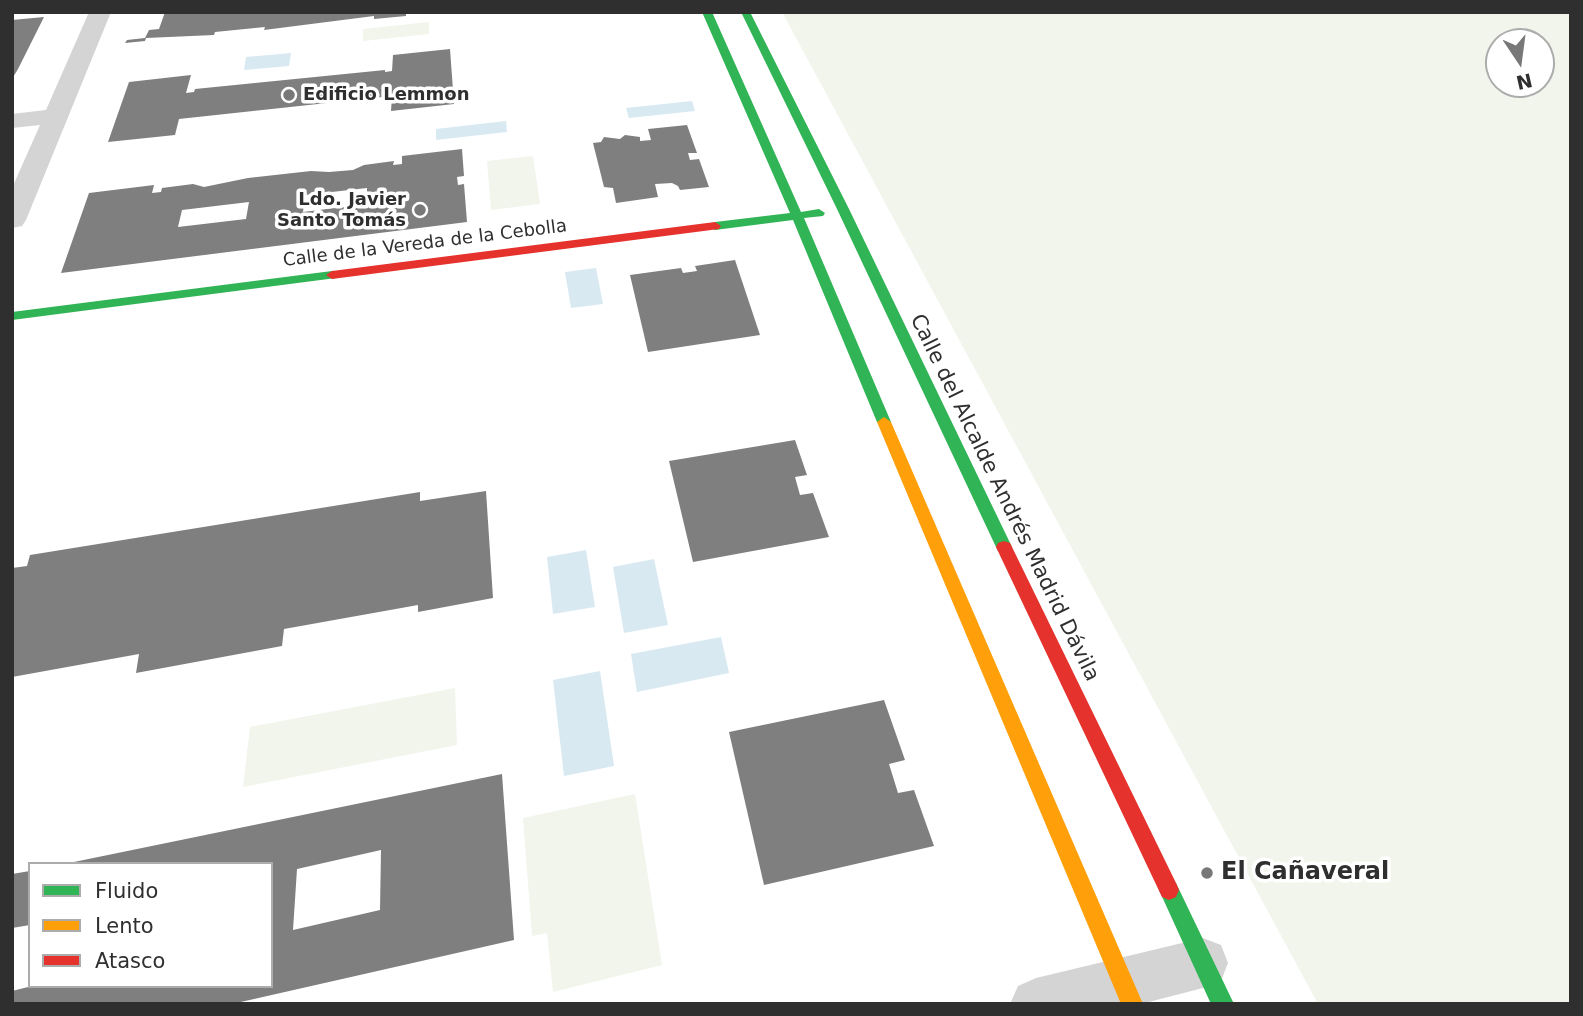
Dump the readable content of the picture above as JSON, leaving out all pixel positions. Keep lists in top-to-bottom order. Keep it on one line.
{"streets":{"main road":["Calle de la Vereda de la Cebolla","Calle del Alcalde Andrés Madrid Dávila"]},"crossings":[["Calle de la Vereda de la Cebolla","Calle del Alcalde Andrés Madrid Dávila"]],"places":["Edificio Lemmon","Ldo. Javier Santo Tomás","El Cañaveral"],"legend":["Fluido","Lento","Atasco"],"north":"bottom"}
